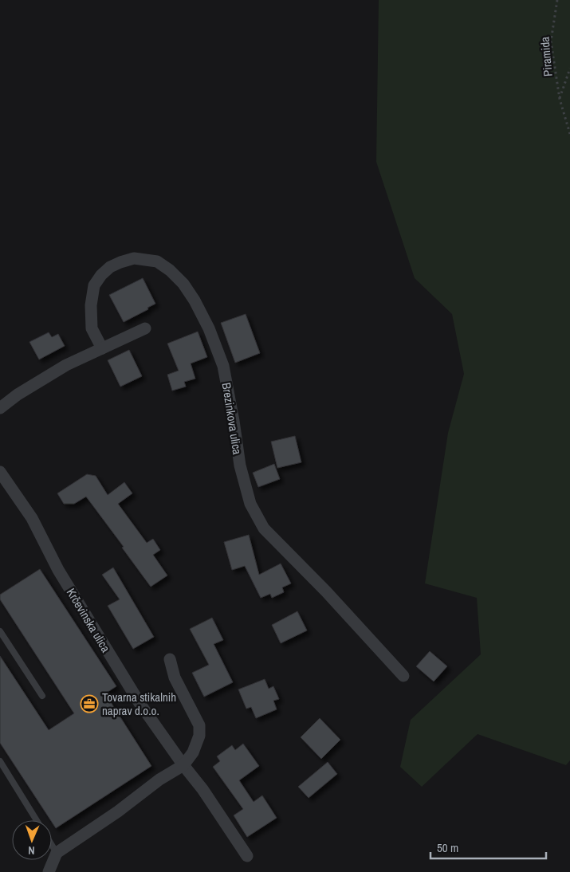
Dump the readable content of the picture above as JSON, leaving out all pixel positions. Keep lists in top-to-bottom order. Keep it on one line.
{"streets":{"street":["Brezinkova ulica","Krčevinska ulica"],"path":["Piramida"]},"places":{"office":["Tovarna stikalnih naprav d.o.o."]},"scale_bar":"50 m","north":"bottom"}
